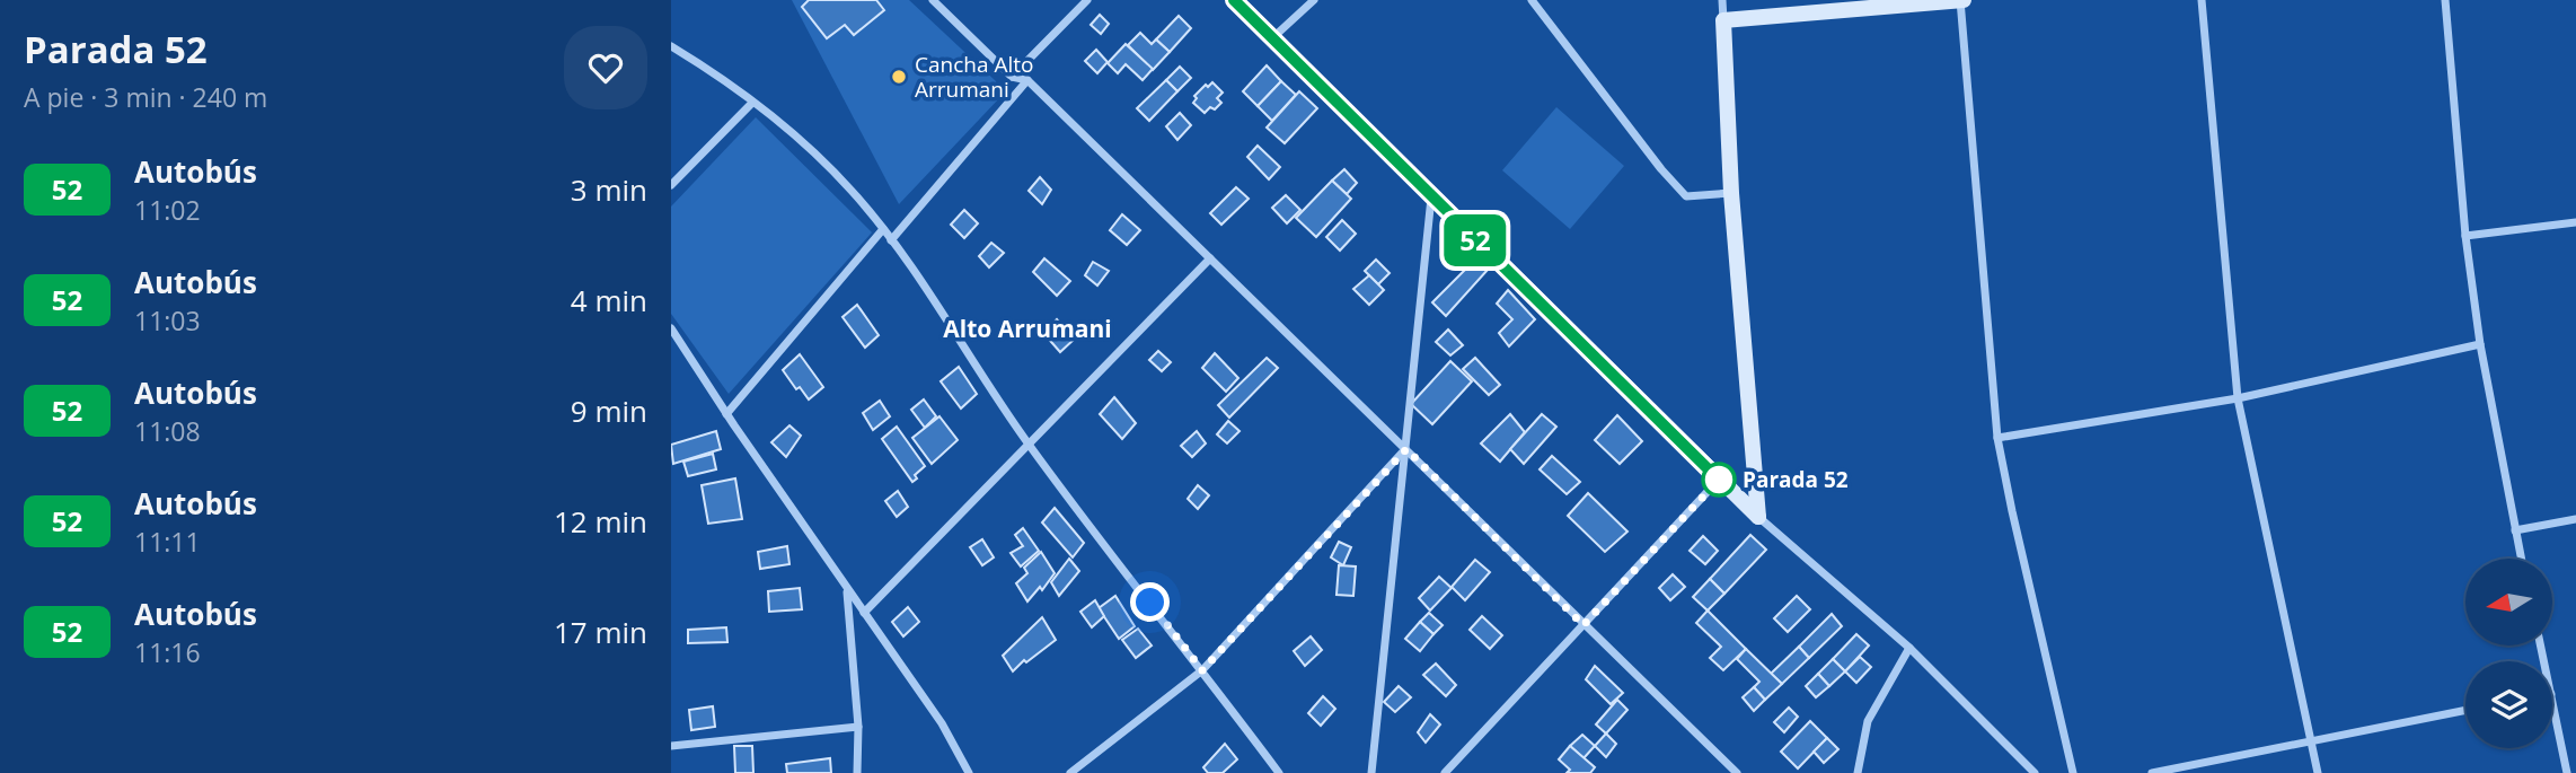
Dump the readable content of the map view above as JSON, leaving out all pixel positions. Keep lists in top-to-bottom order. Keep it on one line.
{"districts":["Alto Arrumani"],"places":["Cancha Alto Arrumani","Parada 52"],"lines":["bus line 52"],"north":"left","page":{"heading":["Parada 52","A pie · 3 min · 240 m"],"on_map":"52","list":[{"mark":"52","name":"Autobús","note":"11:02","value":"3 min"},{"mark":"52","name":"Autobús","note":"11:03","value":"4 min"},{"mark":"52","name":"Autobús","note":"11:08","value":"9 min"},{"mark":"52","name":"Autobús","note":"11:11","value":"12 min"},{"mark":"52","name":"Autobús","note":"11:16","value":"17 min"}]}}
